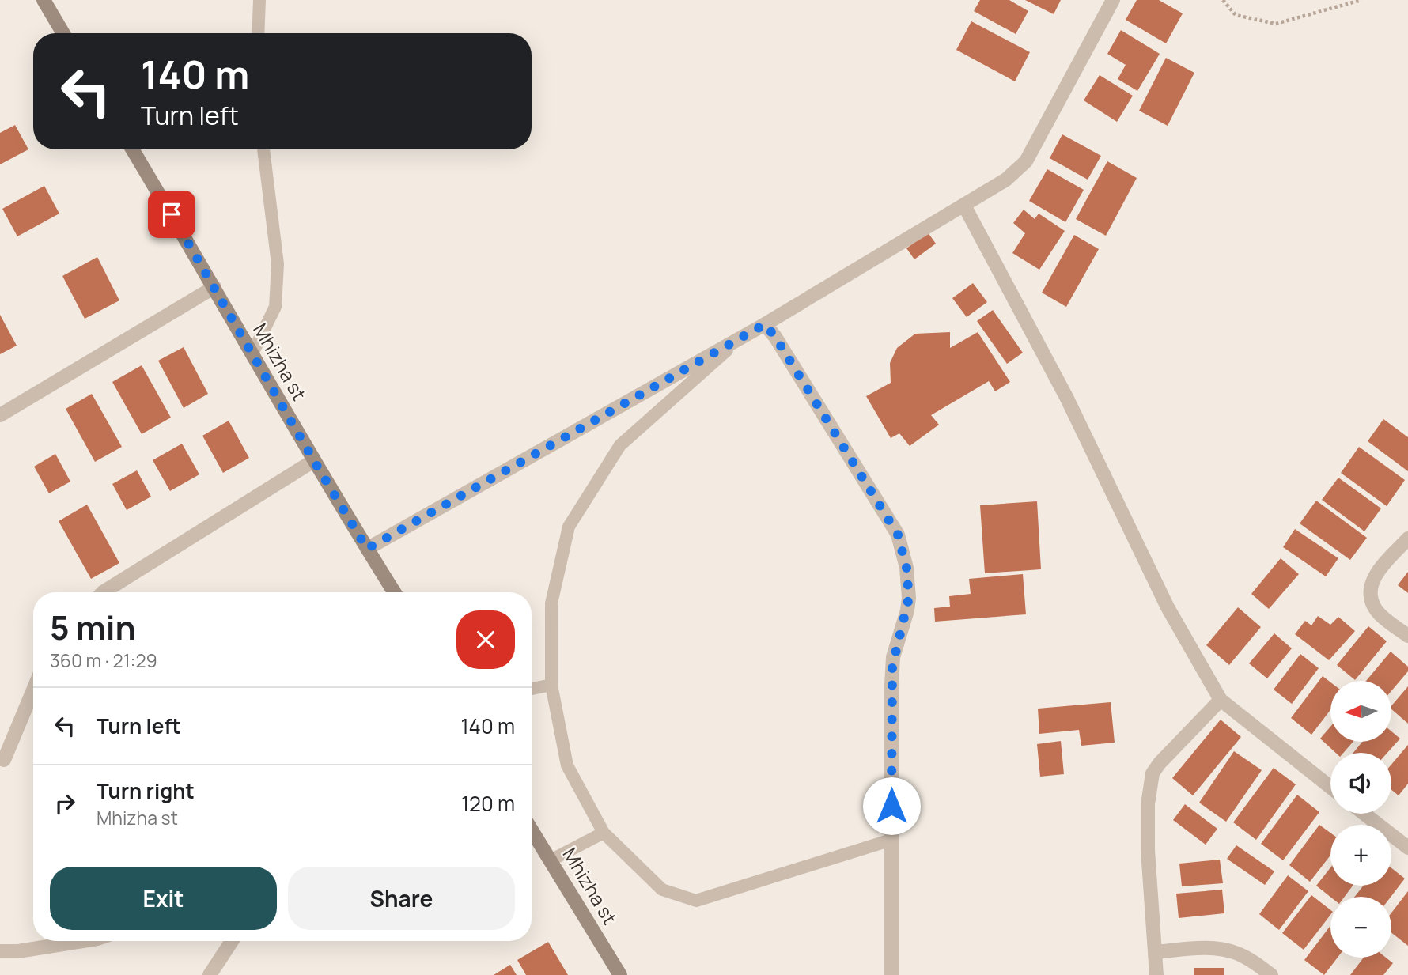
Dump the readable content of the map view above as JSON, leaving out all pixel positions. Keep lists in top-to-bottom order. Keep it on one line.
{"streets":{"street":["Mhizha st"]},"north":"left","page":{"turn":["140 m","Turn left"],"heading":["5 min","360 m · 21:29"],"map_buttons":["+","−"],"list":[{"name":"Turn left","value":"140 m"},{"name":"Turn right","note":"Mhizha st","value":"120 m"}],"buttons":["Exit","Share"]}}
